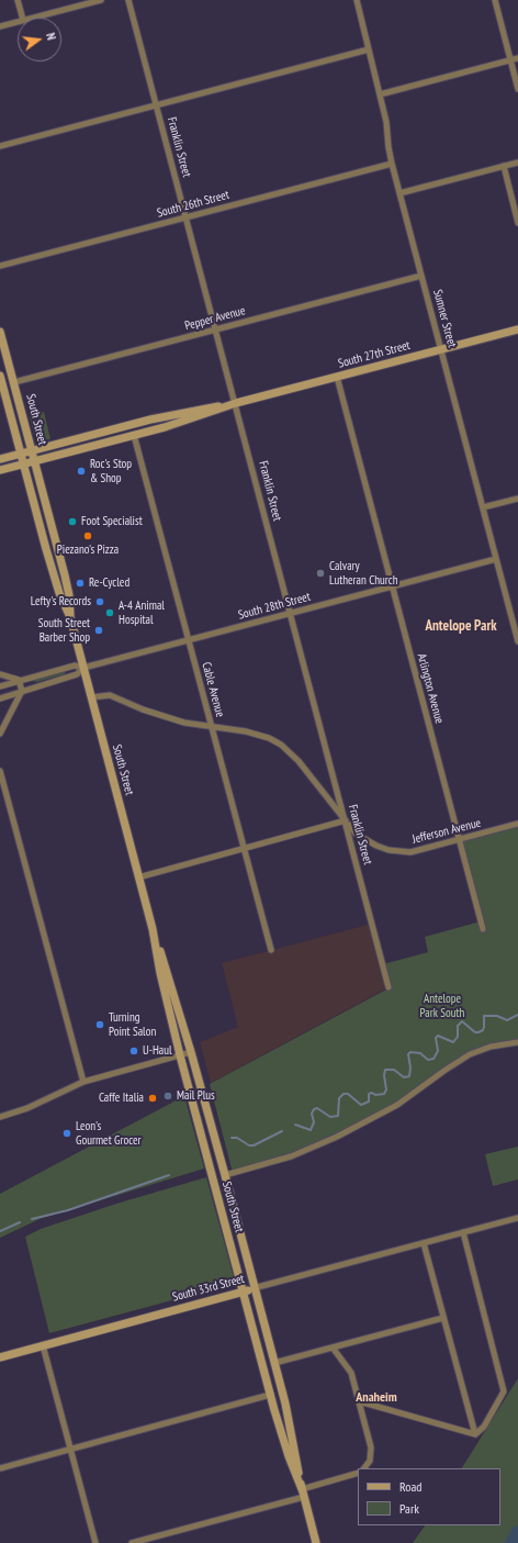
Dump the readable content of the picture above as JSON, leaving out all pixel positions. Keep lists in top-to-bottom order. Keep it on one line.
{"streets":{"main road":["South 27th Street","South Street","South 33rd Street"],"street":["Franklin Street","South 26th Street","Pepper Avenue","Sumner Street","South 28th Street","Arlington Avenue","Cable Avenue","Jefferson Avenue"]},"crossings":[["Franklin Street","South 26th Street"],["Franklin Street","Pepper Avenue"],["Franklin Street","South 27th Street"],["Franklin Street","South 28th Street"],["Franklin Street","Jefferson Avenue"],["South 26th Street","Sumner Street"],["Pepper Avenue","Sumner Street"],["Pepper Avenue","South Street"],["Sumner Street","South 27th Street"],["Sumner Street","South 28th Street"],["South 27th Street","South Street"],["South 27th Street","Arlington Avenue"],["South 27th Street","Cable Avenue"],["South Street","South 28th Street"],["South Street","Jefferson Avenue"],["South Street","South 33rd Street"],["South 28th Street","Arlington Avenue"],["South 28th Street","Cable Avenue"],["Arlington Avenue","Jefferson Avenue"],["Cable Avenue","Jefferson Avenue"]],"districts":["Antelope Park","Anaheim"],"parks":["Antelope Park South"],"places":["Roc's Stop & Shop","Foot Specialist","Piezano's Pizza","Calvary Lutheran Church","Re-Cycled","Lefty's Records","A-4 Animal Hospital","South Street Barber Shop","Turning Point Salon","U-Haul","Mail Plus","Caffe Italia","Leon's Gourmet Grocer"],"legend":["Road","Park"],"north":"right"}
